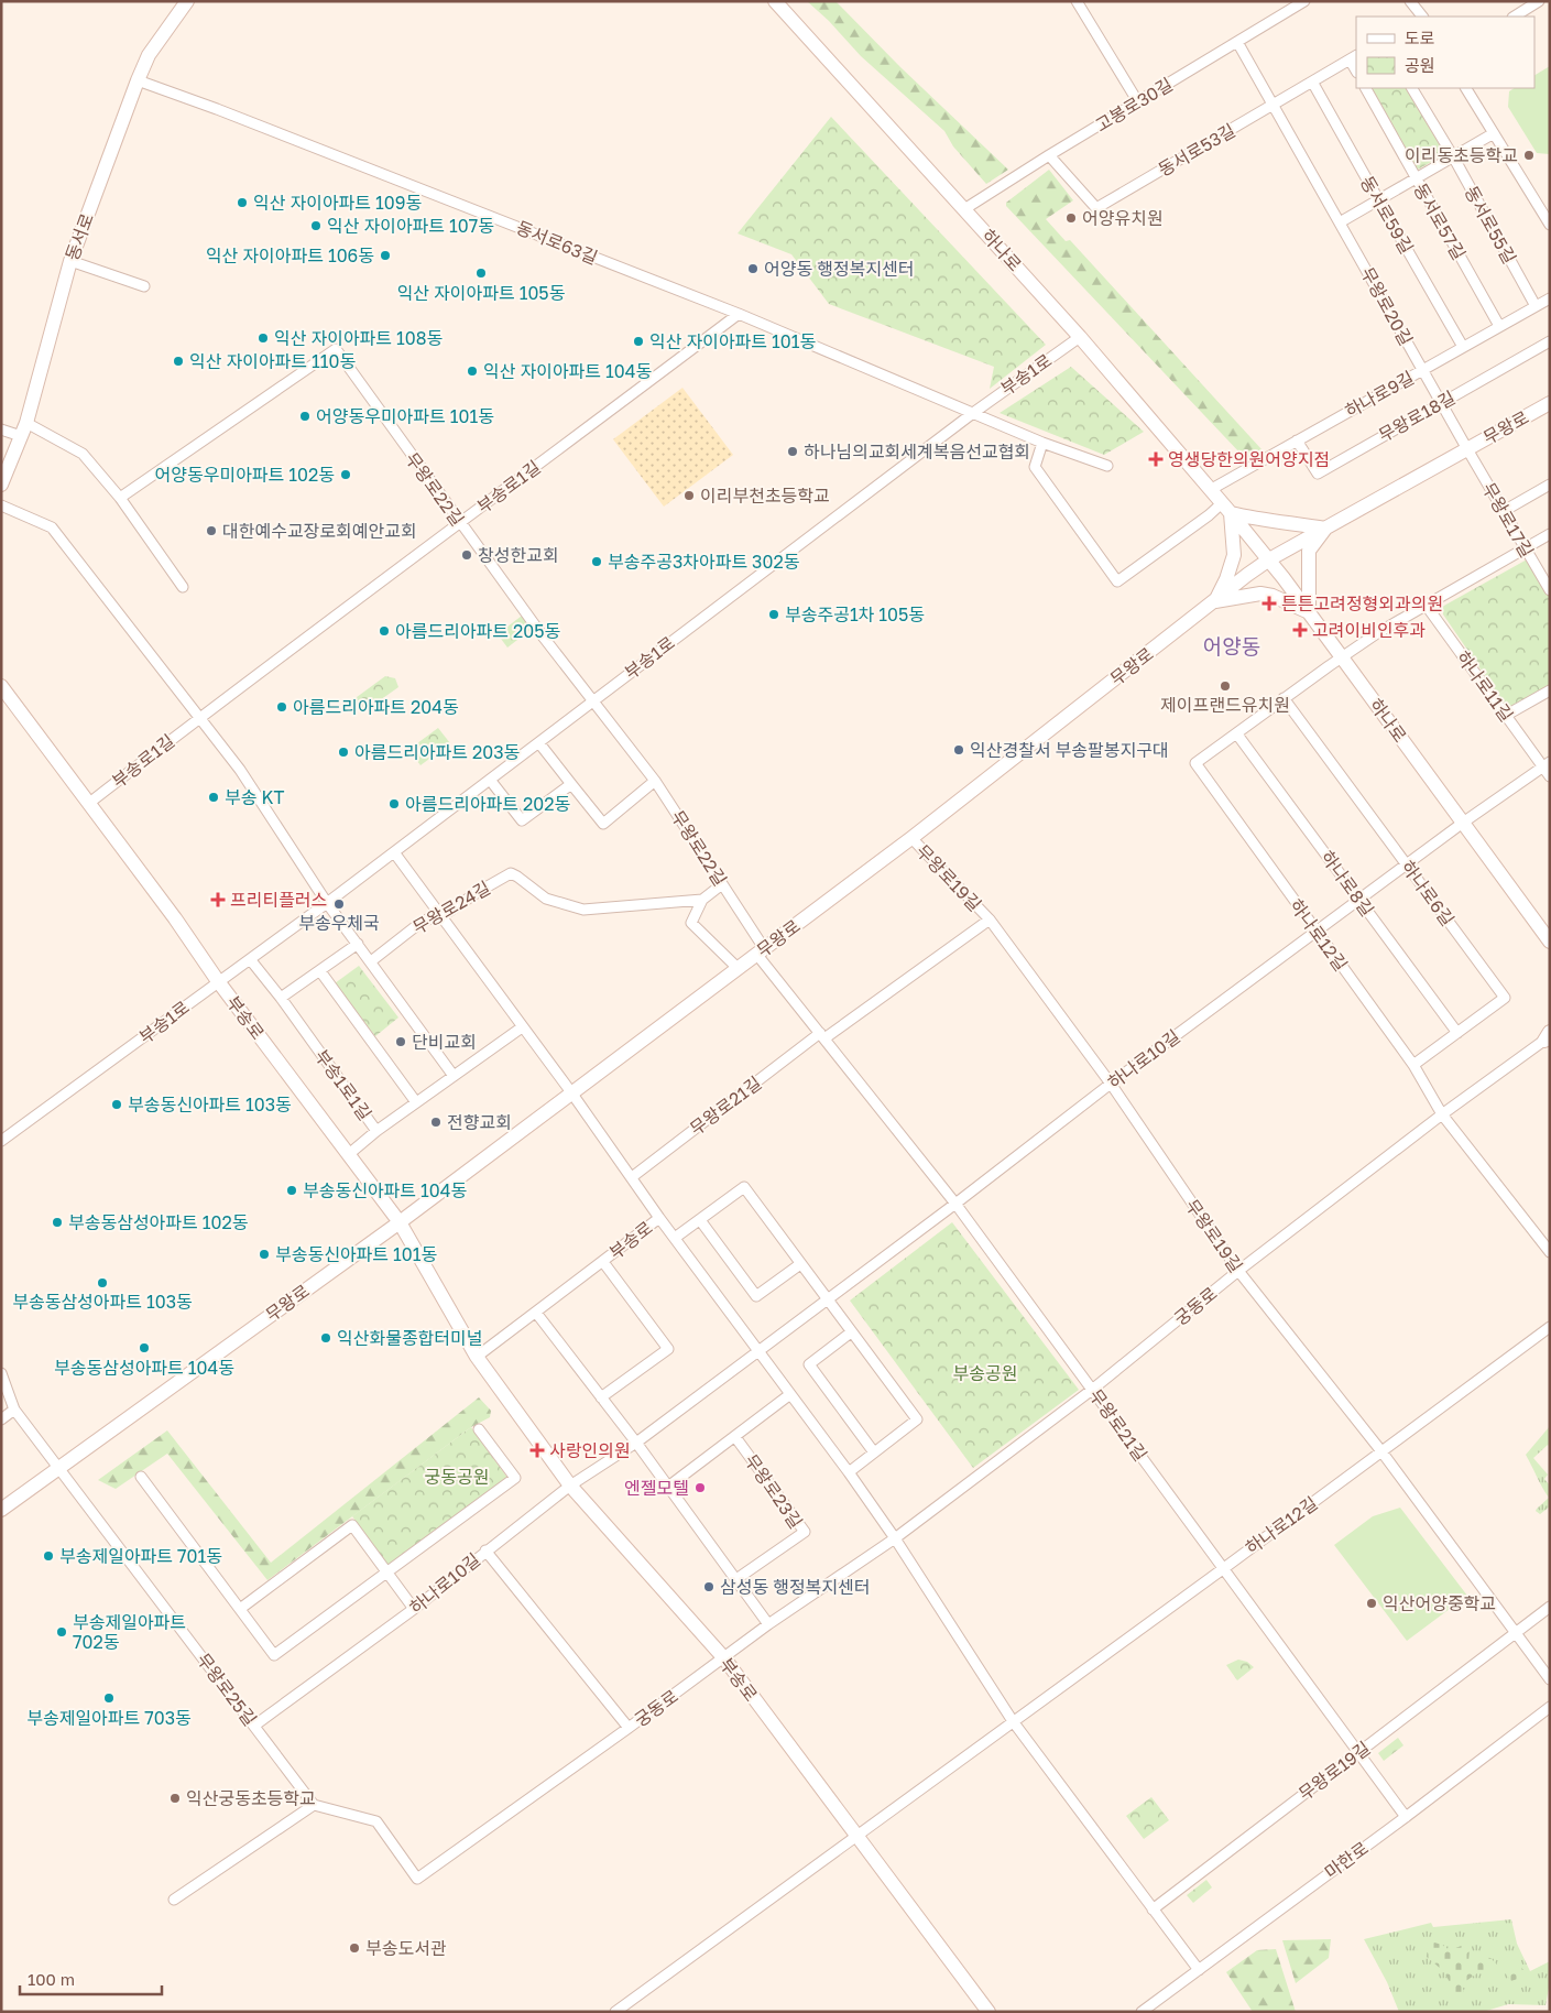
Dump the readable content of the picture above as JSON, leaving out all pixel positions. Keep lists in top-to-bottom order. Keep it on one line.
{"streets":{"street":["고봉로30길","동서로53길","동서로59길","동서로57길","동서로55길","동서로","동서로63길","하나로","무왕로20길","부송1로","하나로9길","무왕로18길","무왕로","부송로1길","무왕로22길","무왕로17길","하나로11길","무왕로19길","하나로8길","하나로6길","무왕로24길","하나로12길","부송로","하나로10길","부송1로1길","무왕로21길","궁동로","무왕로23길","무왕로25길","마한로"]},"crossings":[["고봉로30길","동서로53길"],["고봉로30길","하나로"],["고봉로30길","무왕로20길"],["동서로53길","동서로59길"],["동서로53길","무왕로20길"],["동서로59길","하나로9길"],["동서로57길","하나로9길"],["동서로55길","하나로9길"],["동서로","동서로63길"],["동서로63길","부송1로"],["동서로63길","부송로1길"],["하나로","부송1로"],["하나로","하나로9길"],["하나로","무왕로"],["하나로","하나로12길"],["하나로","하나로10길"],["무왕로20길","하나로9길"],["무왕로20길","무왕로18길"],["무왕로20길","무왕로"],["무왕로20길","무왕로17길"],["부송1로","무왕로22길"],["부송1로","부송로"],["부송1로","부송1로1길"],["하나로9길","무왕로18길"],["무왕로","무왕로22길"],["무왕로","무왕로17길"],["무왕로","무왕로19길"],["무왕로","무왕로24길"],["무왕로","부송로"],["무왕로","무왕로21길"],["무왕로","무왕로25길"],["부송로1길","무왕로22길"],["부송로1길","부송로"],["무왕로22길","무왕로21길"],["하나로11길","하나로10길"],["무왕로19길","하나로12길"],["무왕로19길","하나로10길"],["무왕로19길","무왕로21길"],["무왕로19길","궁동로"],["하나로8길","하나로6길"],["하나로8길","하나로12길"],["하나로8길","하나로10길"],["하나로6길","하나로12길"],["하나로6길","하나로10길"],["하나로12길","부송로"],["하나로12길","하나로10길"],["하나로12길","무왕로21길"],["하나로12길","궁동로"],["부송로","하나로10길"],["부송로","궁동로"],["하나로10길","무왕로21길"],["하나로10길","무왕로25길"],["무왕로21길","궁동로"],["무왕로21길","마한로"],["궁동로","무왕로25길"]],"districts":["어양동"],"parks":["부송공원","궁동공원"],"places":{"other":["이리동초등학교","익산 자이아파트 109동","어양유치원","익산 자이아파트 107동","익산 자이아파트 106동","어양동 행정복지센터","익산 자이아파트 105동","익산 자이아파트 108동","익산 자이아파트 101동","익산 자이아파트 110동","익산 자이아파트 104동","어양동우미아파트 101동","하나님의교회세계복음선교협회","어양동우미아파트 102동","이리부천초등학교","대한예수교장로회예안교회","창성한교회","부송주공3차아파트 302동","부송주공1차 105동","아름드리아파트 205동","제이프랜드유치원","아름드리아파트 204동","익산경찰서 부송팔봉지구대","아름드리아파트 203동","부송 KT","아름드리아파트 202동","부송우체국","단비교회","부송동신아파트 103동","전향교회","부송동신아파트 104동","부송동삼성아파트 102동","부송동신아파트 101동","부송동삼성아파트 103동","익산화물종합터미널","부송동삼성아파트 104동","엔젤모텔","부송제일아파트 701동","삼성동 행정복지센터","익산어양중학교","부송제일아파트 702동","부송제일아파트 703동","익산궁동초등학교","부송도서관"],"health":["영생당한의원어양지점","튼튼고려정형외과의원","고려이비인후과","프리티플러스","사랑인의원"]},"legend":["도로","공원"],"scale_bar":"100 m"}
